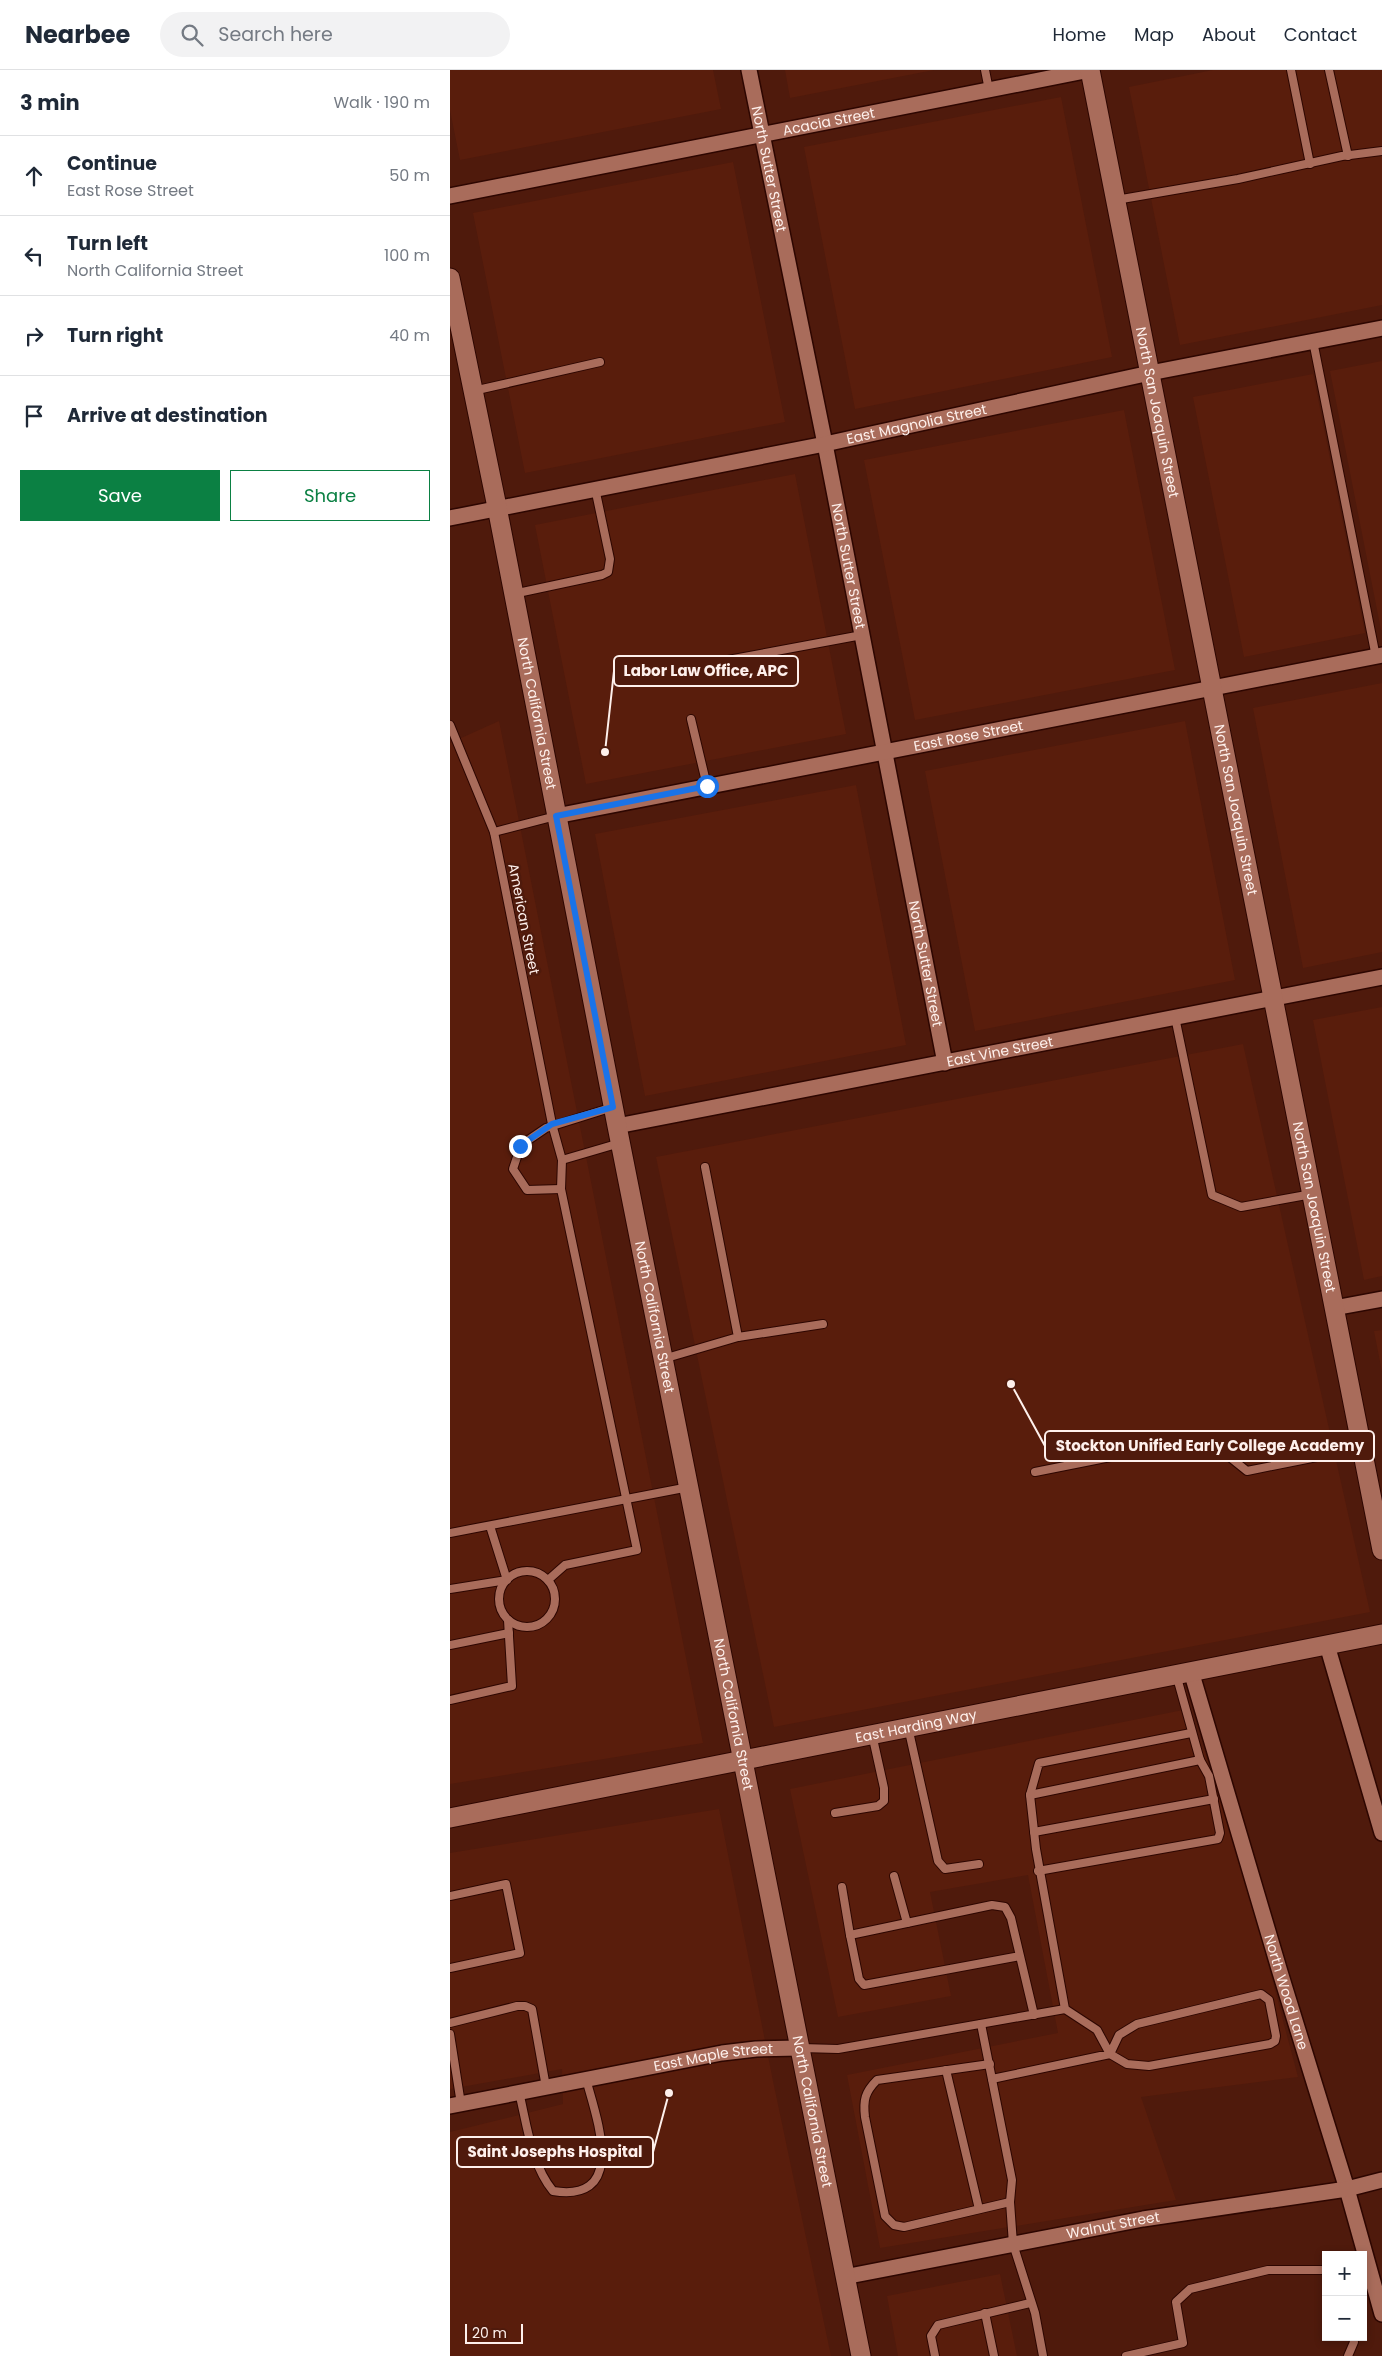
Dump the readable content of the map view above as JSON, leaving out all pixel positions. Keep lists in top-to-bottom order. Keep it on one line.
{"streets":{"street":["Acacia Street","North Sutter Street","North San Joaquin Street","East Magnolia Street","North California Street","East Rose Street","East Vine Street","East Harding Way","North Wood Lane","East Maple Street","Walnut Street"],"lane":["American Street"]},"crossings":[["Acacia Street","North Sutter Street"],["Acacia Street","North San Joaquin Street"],["North Sutter Street","East Magnolia Street"],["North Sutter Street","East Rose Street"],["North Sutter Street","East Vine Street"],["North San Joaquin Street","East Magnolia Street"],["North San Joaquin Street","East Rose Street"],["North San Joaquin Street","East Vine Street"],["East Magnolia Street","North California Street"],["North California Street","East Rose Street"],["North California Street","East Vine Street"],["North California Street","East Harding Way"],["North California Street","East Maple Street"],["North California Street","Walnut Street"],["East Harding Way","North Wood Lane"],["North Wood Lane","Walnut Street"]],"places":["Labor Law Office, APC","Stockton Unified Early College Academy","Saint Josephs Hospital"],"scale_bar":"20 m","page":{"header":"Nearbee","search":"Search here","nav":["Home","Map","About","Contact"],"heading":["3 min","Walk · 190 m"],"list":[["Continue","East Rose Street","50 m"],["Turn left","North California Street","100 m"],["Turn right","40 m"],"Arrive at destination"],"buttons":["Save","Share"],"map_buttons":["+","−"],"scale":"20 m"}}
